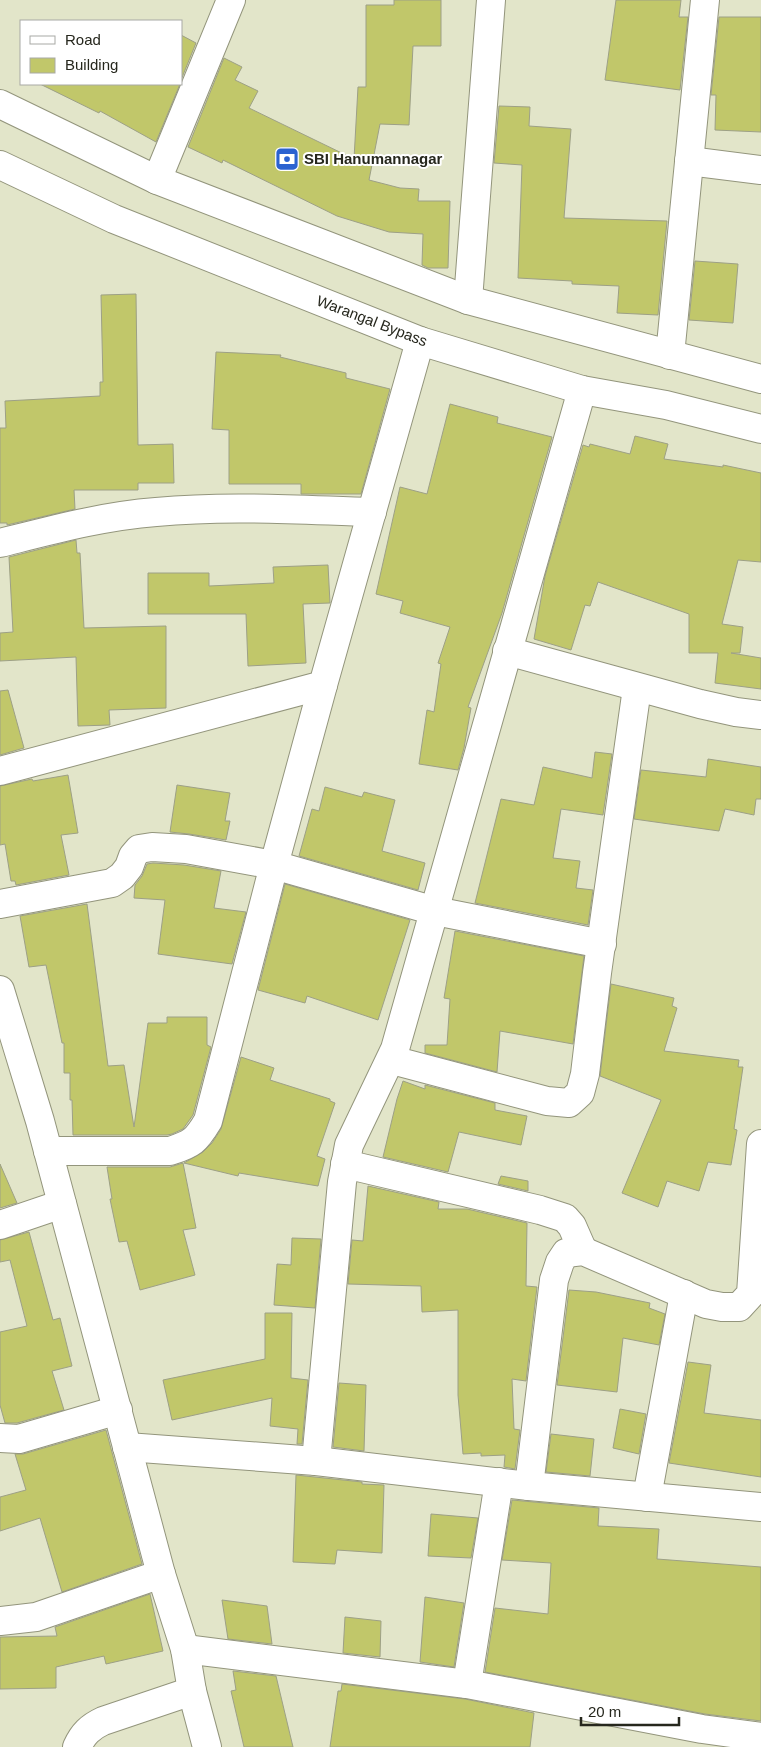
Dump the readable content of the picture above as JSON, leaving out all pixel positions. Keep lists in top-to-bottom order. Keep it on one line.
{"streets":{"street":["Warangal Bypass"]},"places":{"bank":["SBI Hanumannagar"]},"legend":["Road","Building"],"scale_bar":"20 m"}
